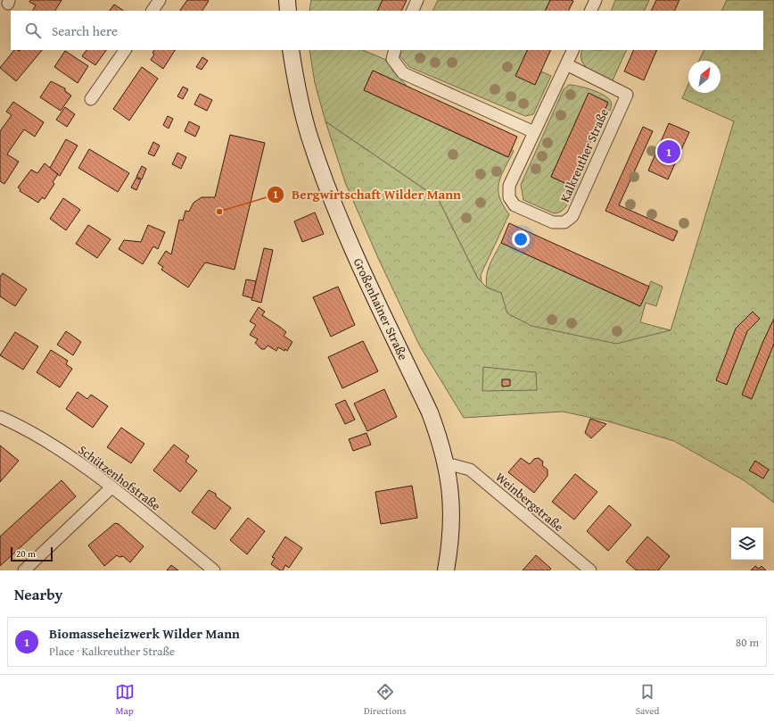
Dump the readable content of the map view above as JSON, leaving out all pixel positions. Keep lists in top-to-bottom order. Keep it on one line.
{"streets":{"main road":["Großenhainer Straße"],"street":["Kalkreuther Straße","Schützenhofstraße","Weinbergstraße"]},"crossings":[["Großenhainer Straße","Weinbergstraße"]],"places":["Bergwirtschaft Wilder Mann"],"scale_bar":"20 m","north":"top right","page":{"search":"Search here","pins":"1","scale":"20 m","heading":"Nearby","list":[{"mark":"1","name":"Biomasseheizwerk Wilder Mann","note":"Place · Kalkreuther Straße","value":"80 m"}],"nav":["Map","Directions","Saved"]}}
